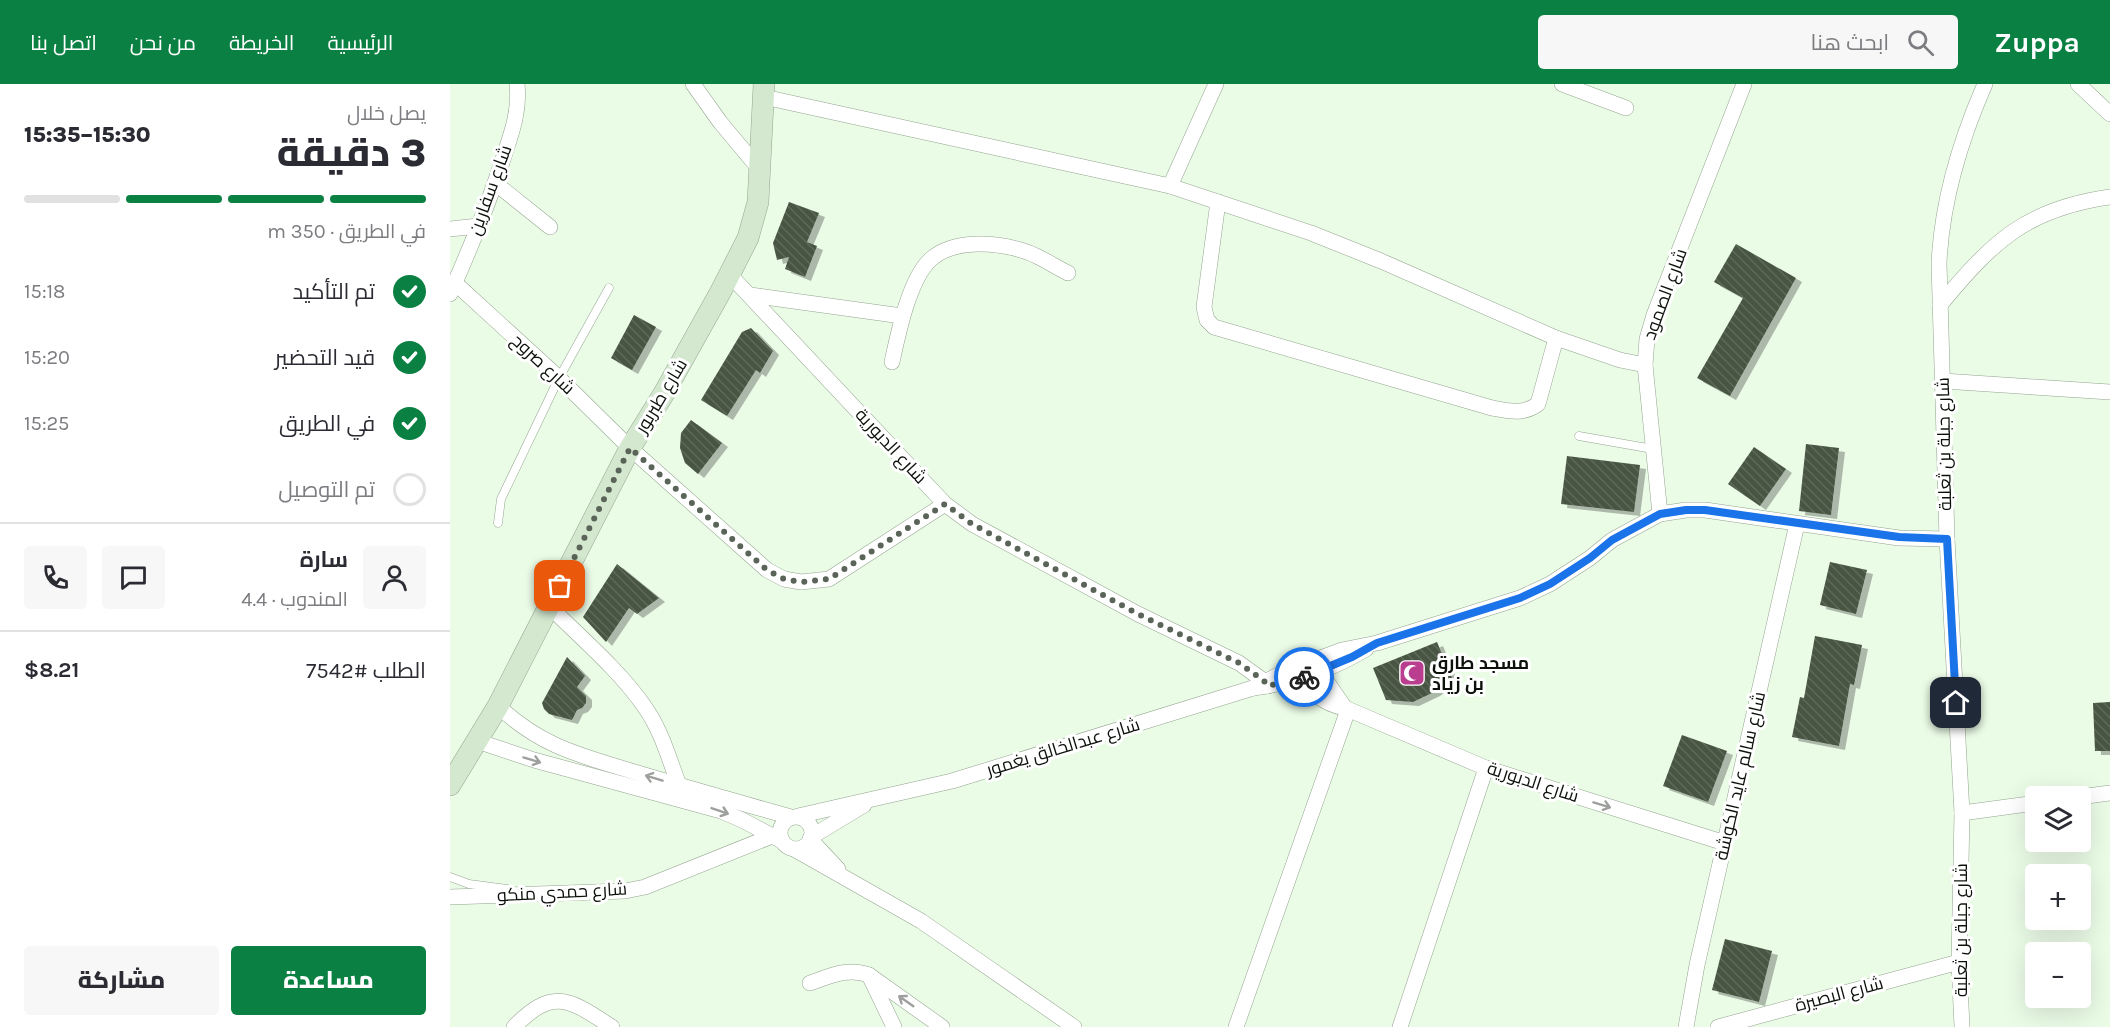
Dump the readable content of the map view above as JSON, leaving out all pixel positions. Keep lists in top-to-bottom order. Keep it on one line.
{"streets":{"street":["شارع سفارين","شارع الصمود","شارع صروح","شارع طبربور","شارع جبلة بن ثعلبة","شارع الدبورية","شارع عبدالخالق يغمور","شارع سالم عايد الكوشة","شارع حمدي منكو","شارع البصيرة"]},"crossings":[["شارع سفارين","شارع صروح"],["شارع الصمود","شارع عبدالخالق يغمور"],["شارع صروح","شارع طبربور"],["شارع صروح","شارع الدبورية"],["شارع طبربور","شارع الدبورية"],["شارع جبلة بن ثعلبة","شارع عبدالخالق يغمور"],["شارع جبلة بن ثعلبة","شارع البصيرة"],["شارع الدبورية","شارع عبدالخالق يغمور"],["شارع الدبورية","شارع سالم عايد الكوشة"],["شارع عبدالخالق يغمور","شارع سالم عايد الكوشة"],["شارع عبدالخالق يغمور","شارع حمدي منكو"]],"places":{"mosque":["مسجد طارق بن زياد"]},"page":{"header":"Zuppa","search":"ابحث هنا","nav":["الرئيسية","الخريطة","من نحن","اتصل بنا"],"heading":["3 دقيقة","يصل خلال","15:30–15:35"],"panel":["سارة","المندوب · 4.4","الطلب #7542","$8.21"],"bar":"في الطريق · 350 m","list":[["تم التأكيد","15:18"],["قيد التحضير","15:20"],["في الطريق","15:25"],"تم التوصيل"],"map_buttons":["+","−"],"buttons":["مساعدة","مشاركة"]}}
